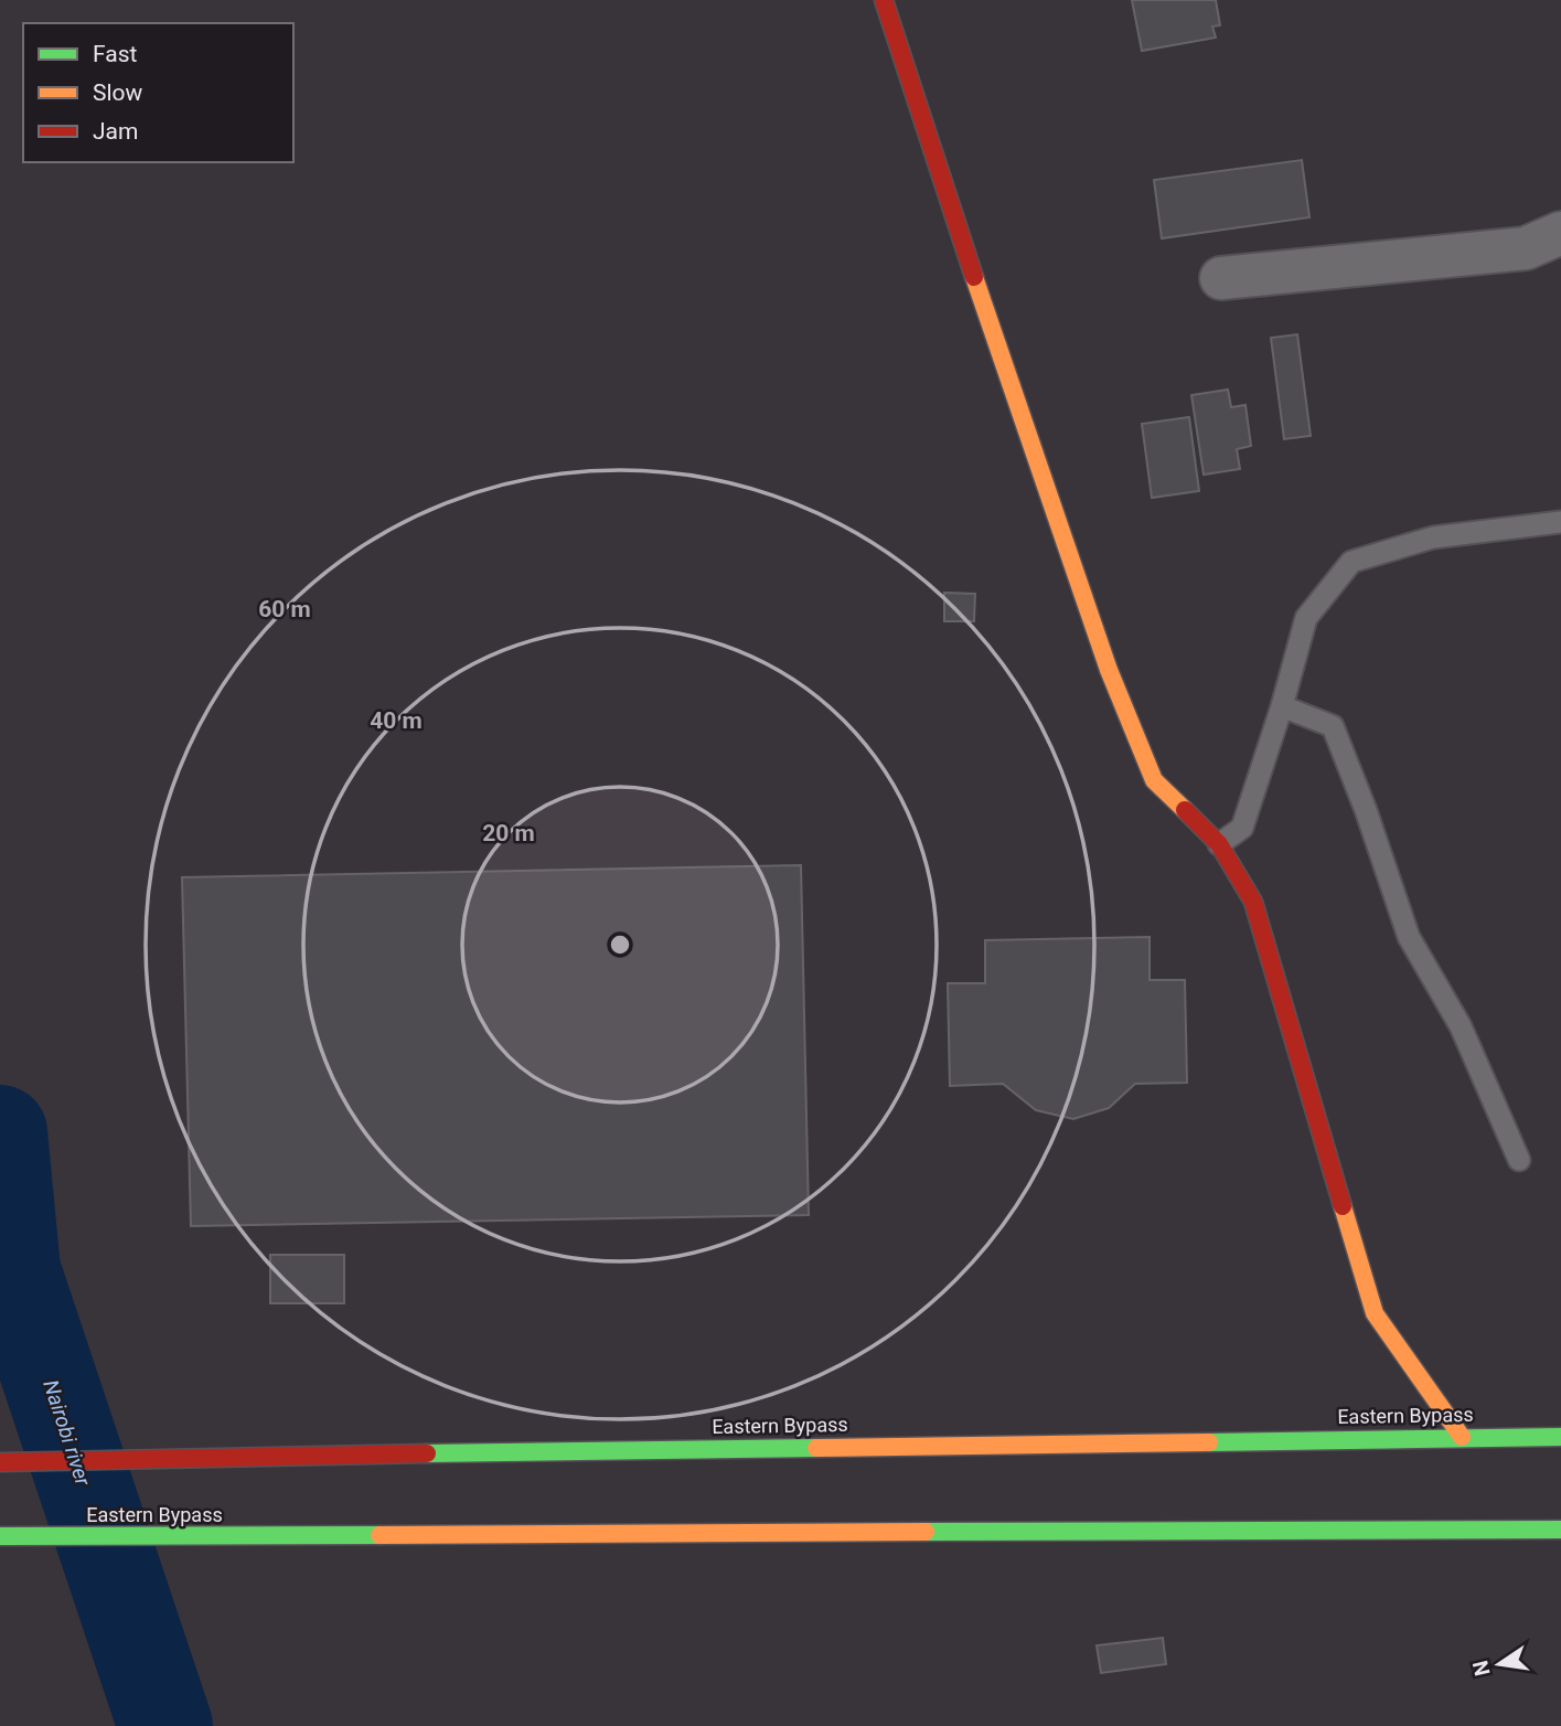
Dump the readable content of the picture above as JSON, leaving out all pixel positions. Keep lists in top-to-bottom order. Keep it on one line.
{"streets":{"main road":["Eastern Bypass"]},"water":["Nairobi river"],"legend":["Fast","Slow","Jam"],"north":"left","rings":["60 m","40 m","20 m"]}
